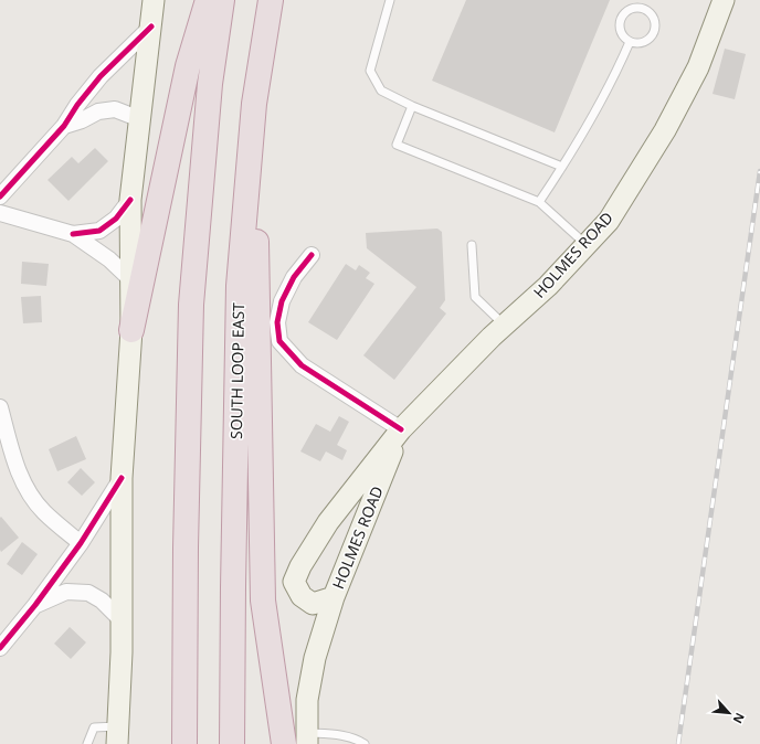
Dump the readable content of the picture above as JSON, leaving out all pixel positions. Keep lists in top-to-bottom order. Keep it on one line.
{"streets":{"highway":["SOUTH LOOP EAST"],"main road":["HOLMES ROAD"]},"north":"bottom right"}
